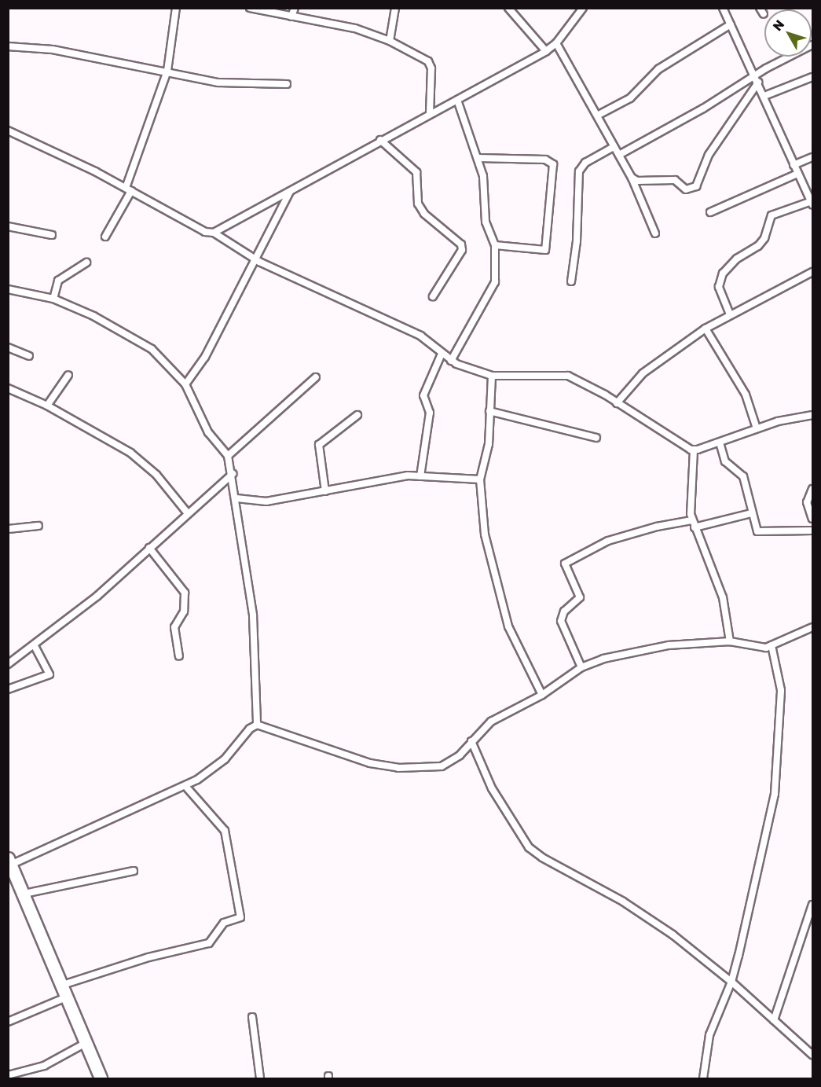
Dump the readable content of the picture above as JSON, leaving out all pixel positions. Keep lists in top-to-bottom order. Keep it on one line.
{"north":"top left"}
